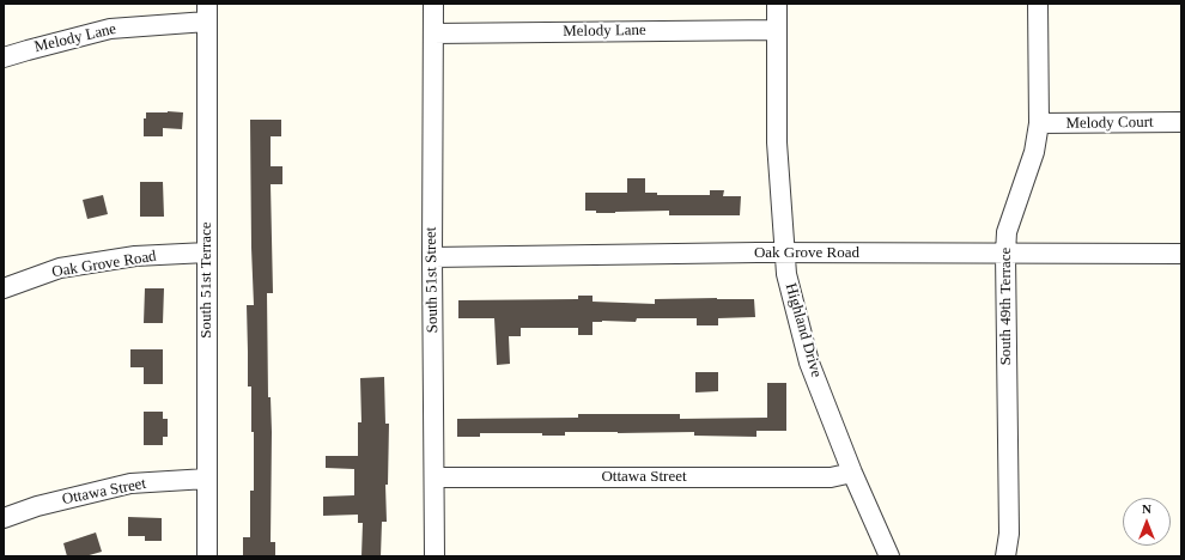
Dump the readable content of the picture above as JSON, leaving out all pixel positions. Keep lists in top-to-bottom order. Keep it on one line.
{"streets":{"street":["Melody Lane","Melody Court","Oak Grove Road","South 51st Terrace","South 51st Street","South 49th Terrace","Highland Drive","Ottawa Street"]},"crossings":[["Melody Lane","South 51st Terrace"],["Melody Lane","South 51st Street"],["Melody Lane","Highland Drive"],["Melody Court","South 49th Terrace"],["Oak Grove Road","South 51st Terrace"],["Oak Grove Road","South 51st Street"],["Oak Grove Road","South 49th Terrace"],["Oak Grove Road","Highland Drive"],["South 51st Terrace","Ottawa Street"],["South 51st Street","Ottawa Street"],["Highland Drive","Ottawa Street"]],"north":"top"}
